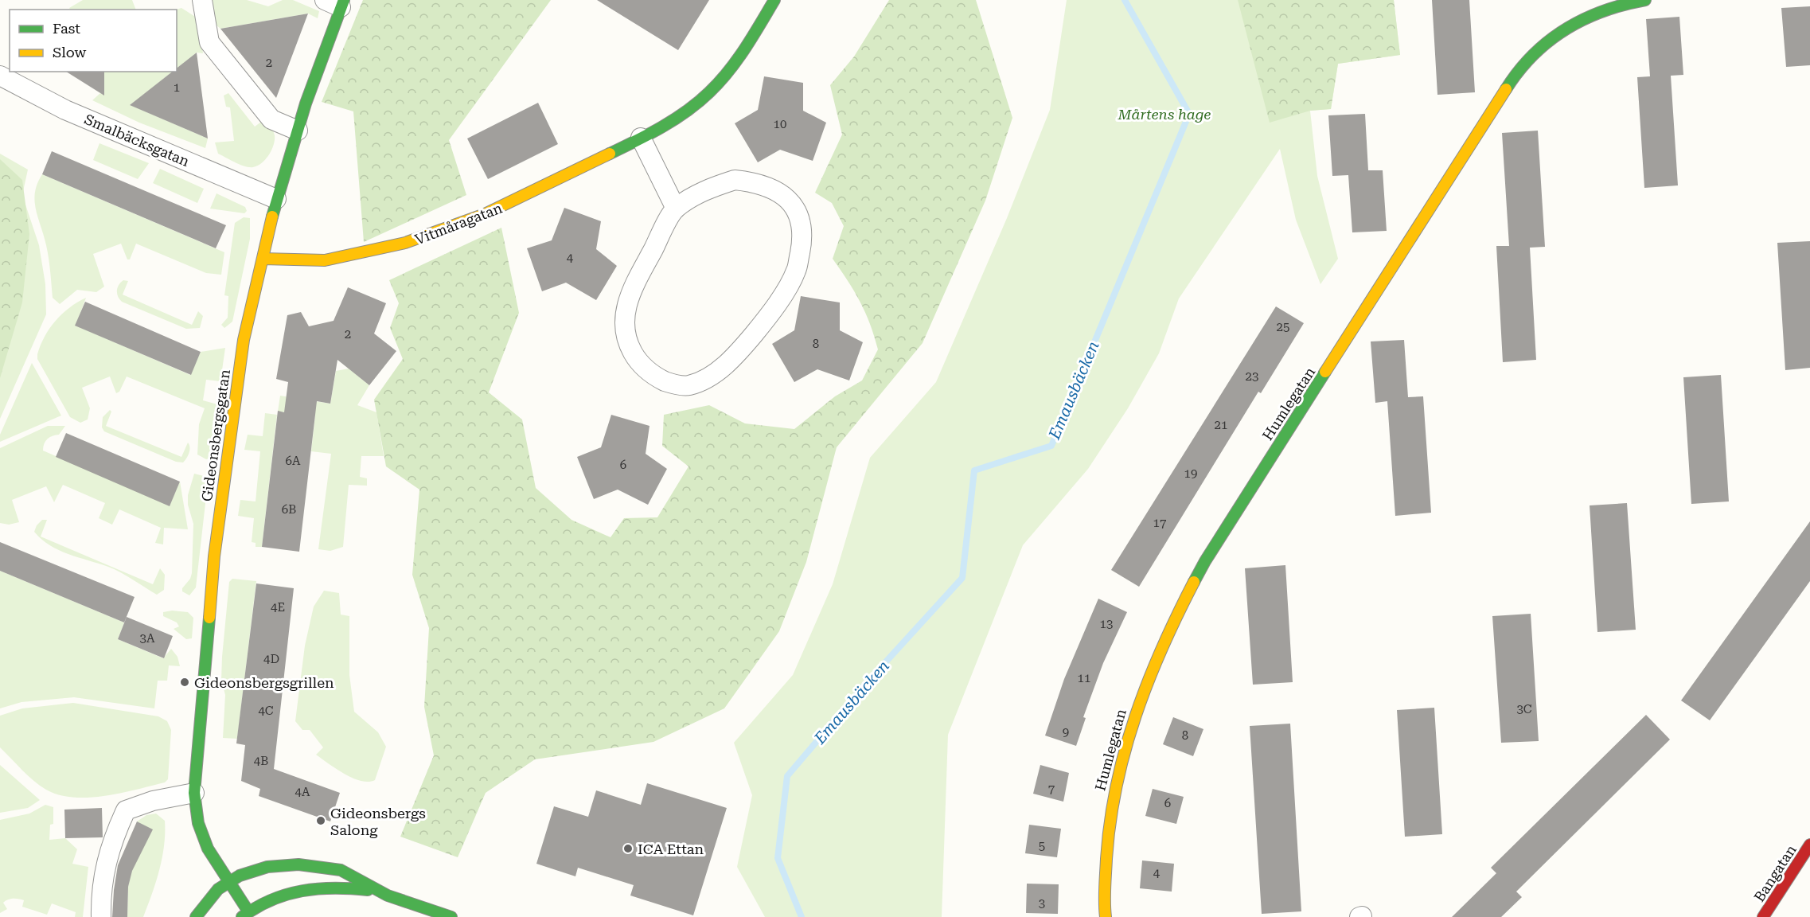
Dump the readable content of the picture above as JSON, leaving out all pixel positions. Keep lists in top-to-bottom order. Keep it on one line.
{"streets":{"street":["Smalbäcksgatan","Vitmåragatan","Humlegatan","Gideonsbergsgatan","Bangatan"]},"crossings":[["Smalbäcksgatan","Gideonsbergsgatan"],["Vitmåragatan","Gideonsbergsgatan"]],"water":["Emausbäcken"],"parks":["Mårtens hage"],"places":["Gideonsbergsgrillen","Gideonsbergs Salong","ICA Ettan"],"house_numbers":["2","1","10","4","25","2","8","23","21","6A","6","19","6B","17","4E","13","3A","4D","11","3C","4C","9","8","4B","7","4A","6","5","4","3"],"legend":["Fast","Slow"]}
